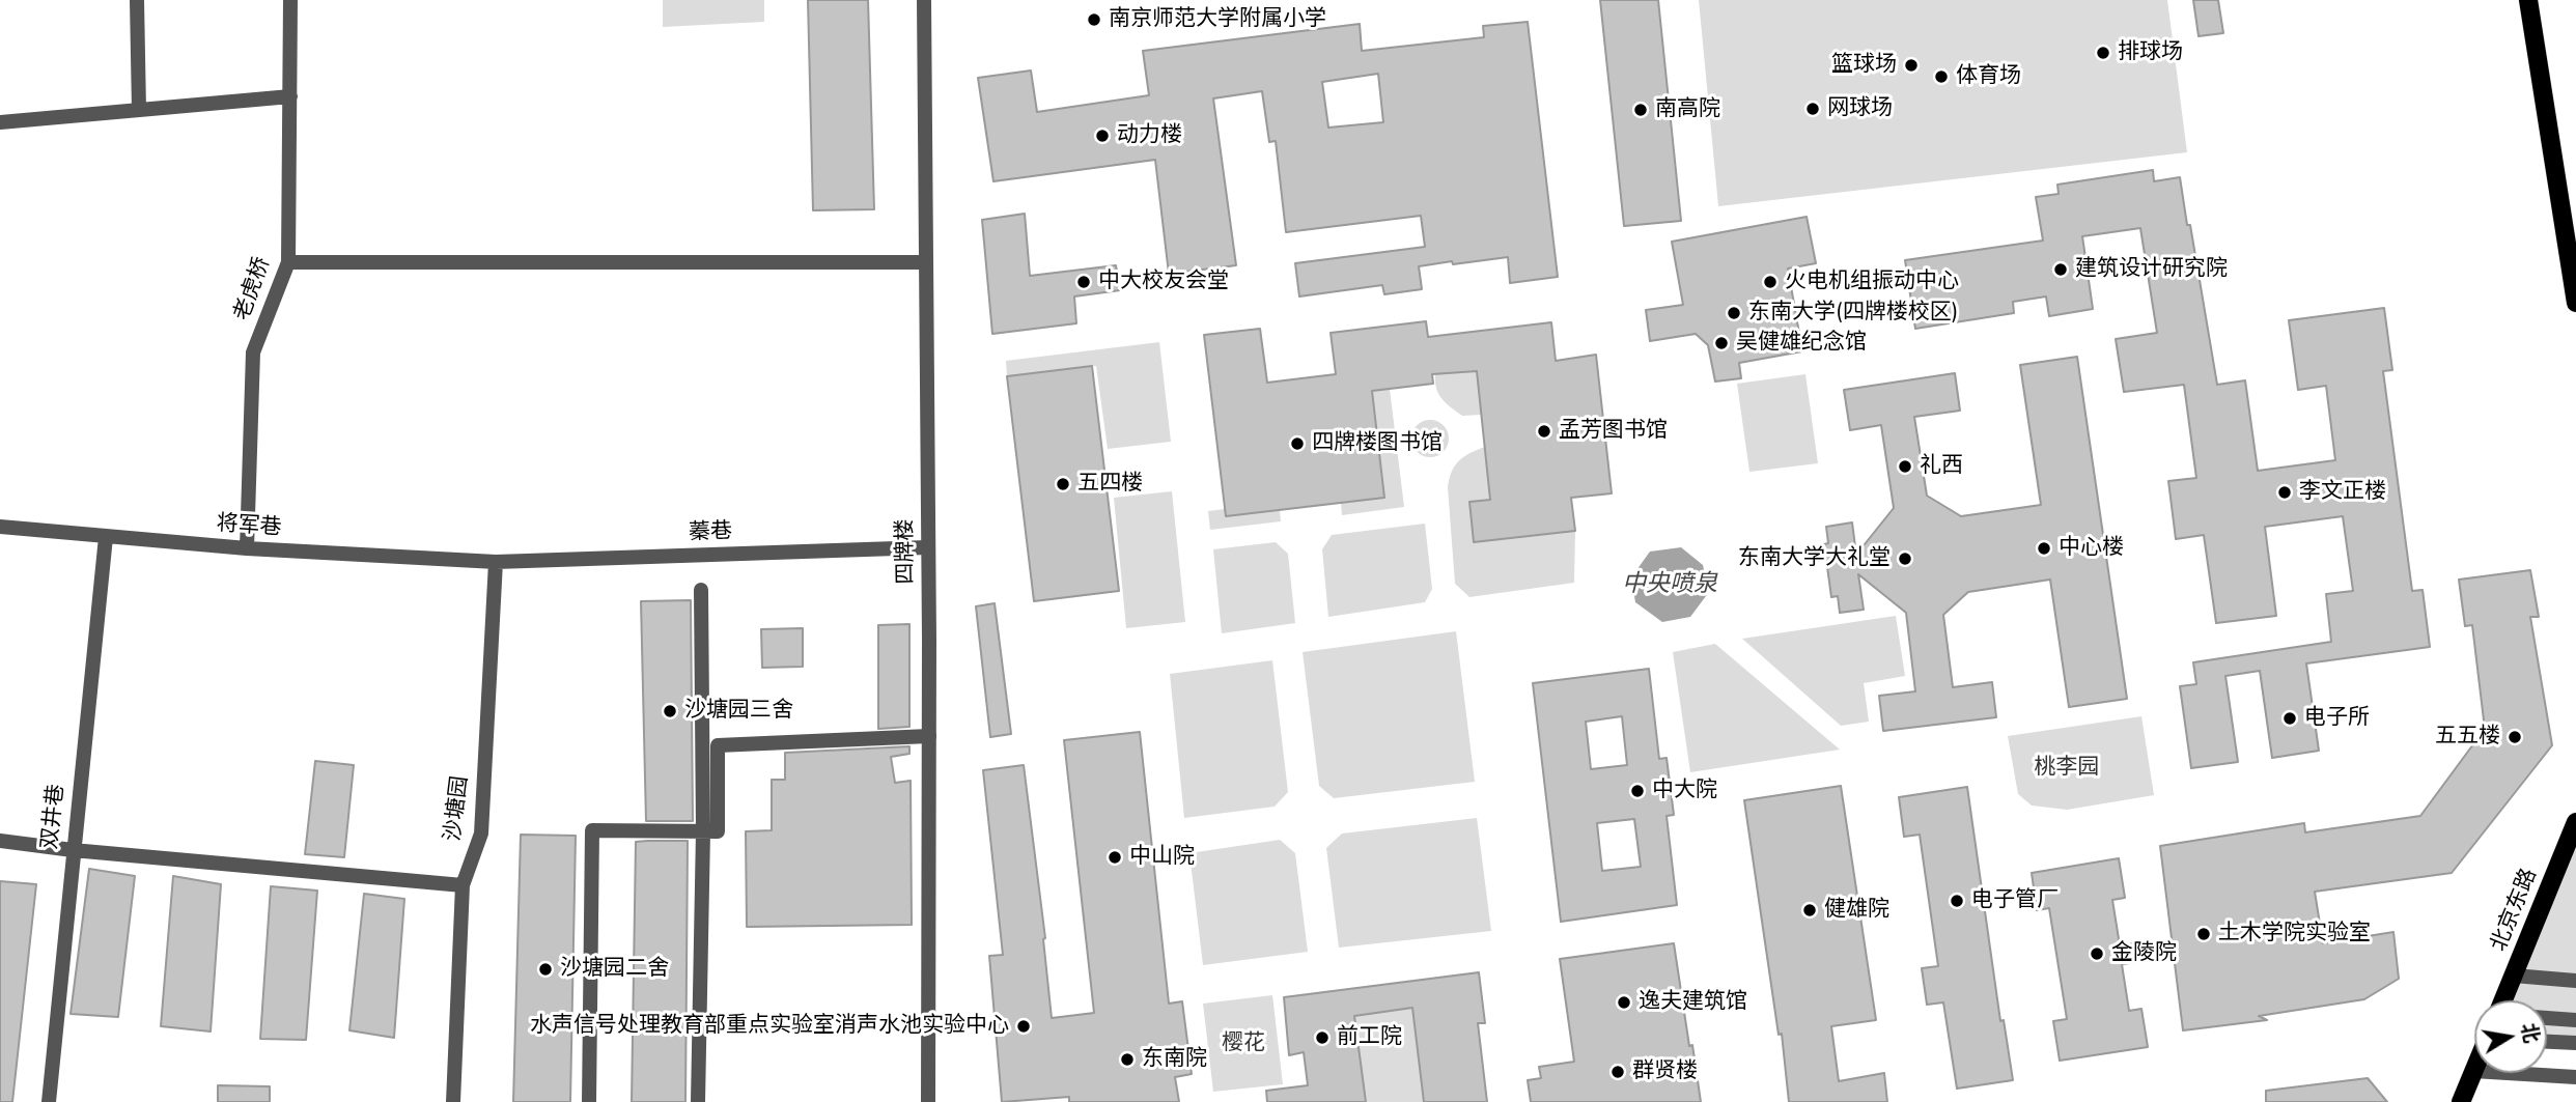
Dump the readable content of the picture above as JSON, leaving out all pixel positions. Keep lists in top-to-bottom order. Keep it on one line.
{"streets":{"main road":["北京东路"],"street":["老虎桥","将军巷","蓁巷","四牌楼","沙塘园","双井巷"]},"crossings":[["老虎桥","将军巷"],["将军巷","蓁巷"],["将军巷","沙塘园"],["将军巷","双井巷"],["蓁巷","四牌楼"],["蓁巷","沙塘园"]],"water":["中央喷泉"],"parks":["桃李园","樱花"],"places":["南京师范大学附属小学","排球场","篮球场","体育场","网球场","南高院","动力楼","建筑设计研究院","中大校友会堂","火电机组振动中心","东南大学(四牌楼校区)","吴健雄纪念馆","孟芳图书馆","四牌楼图书馆","礼西","五四楼","李文正楼","中心楼","东南大学大礼堂","沙塘园三舍","电子所","五五楼","中大院","中山院","电子管厂","健雄院","土木学院实验室","金陵院","沙塘园二舍","逸夫建筑馆","水声信号处理教育部重点实验室消声水池实验中心","前工院","东南院","群贤楼"],"north":"right"}
